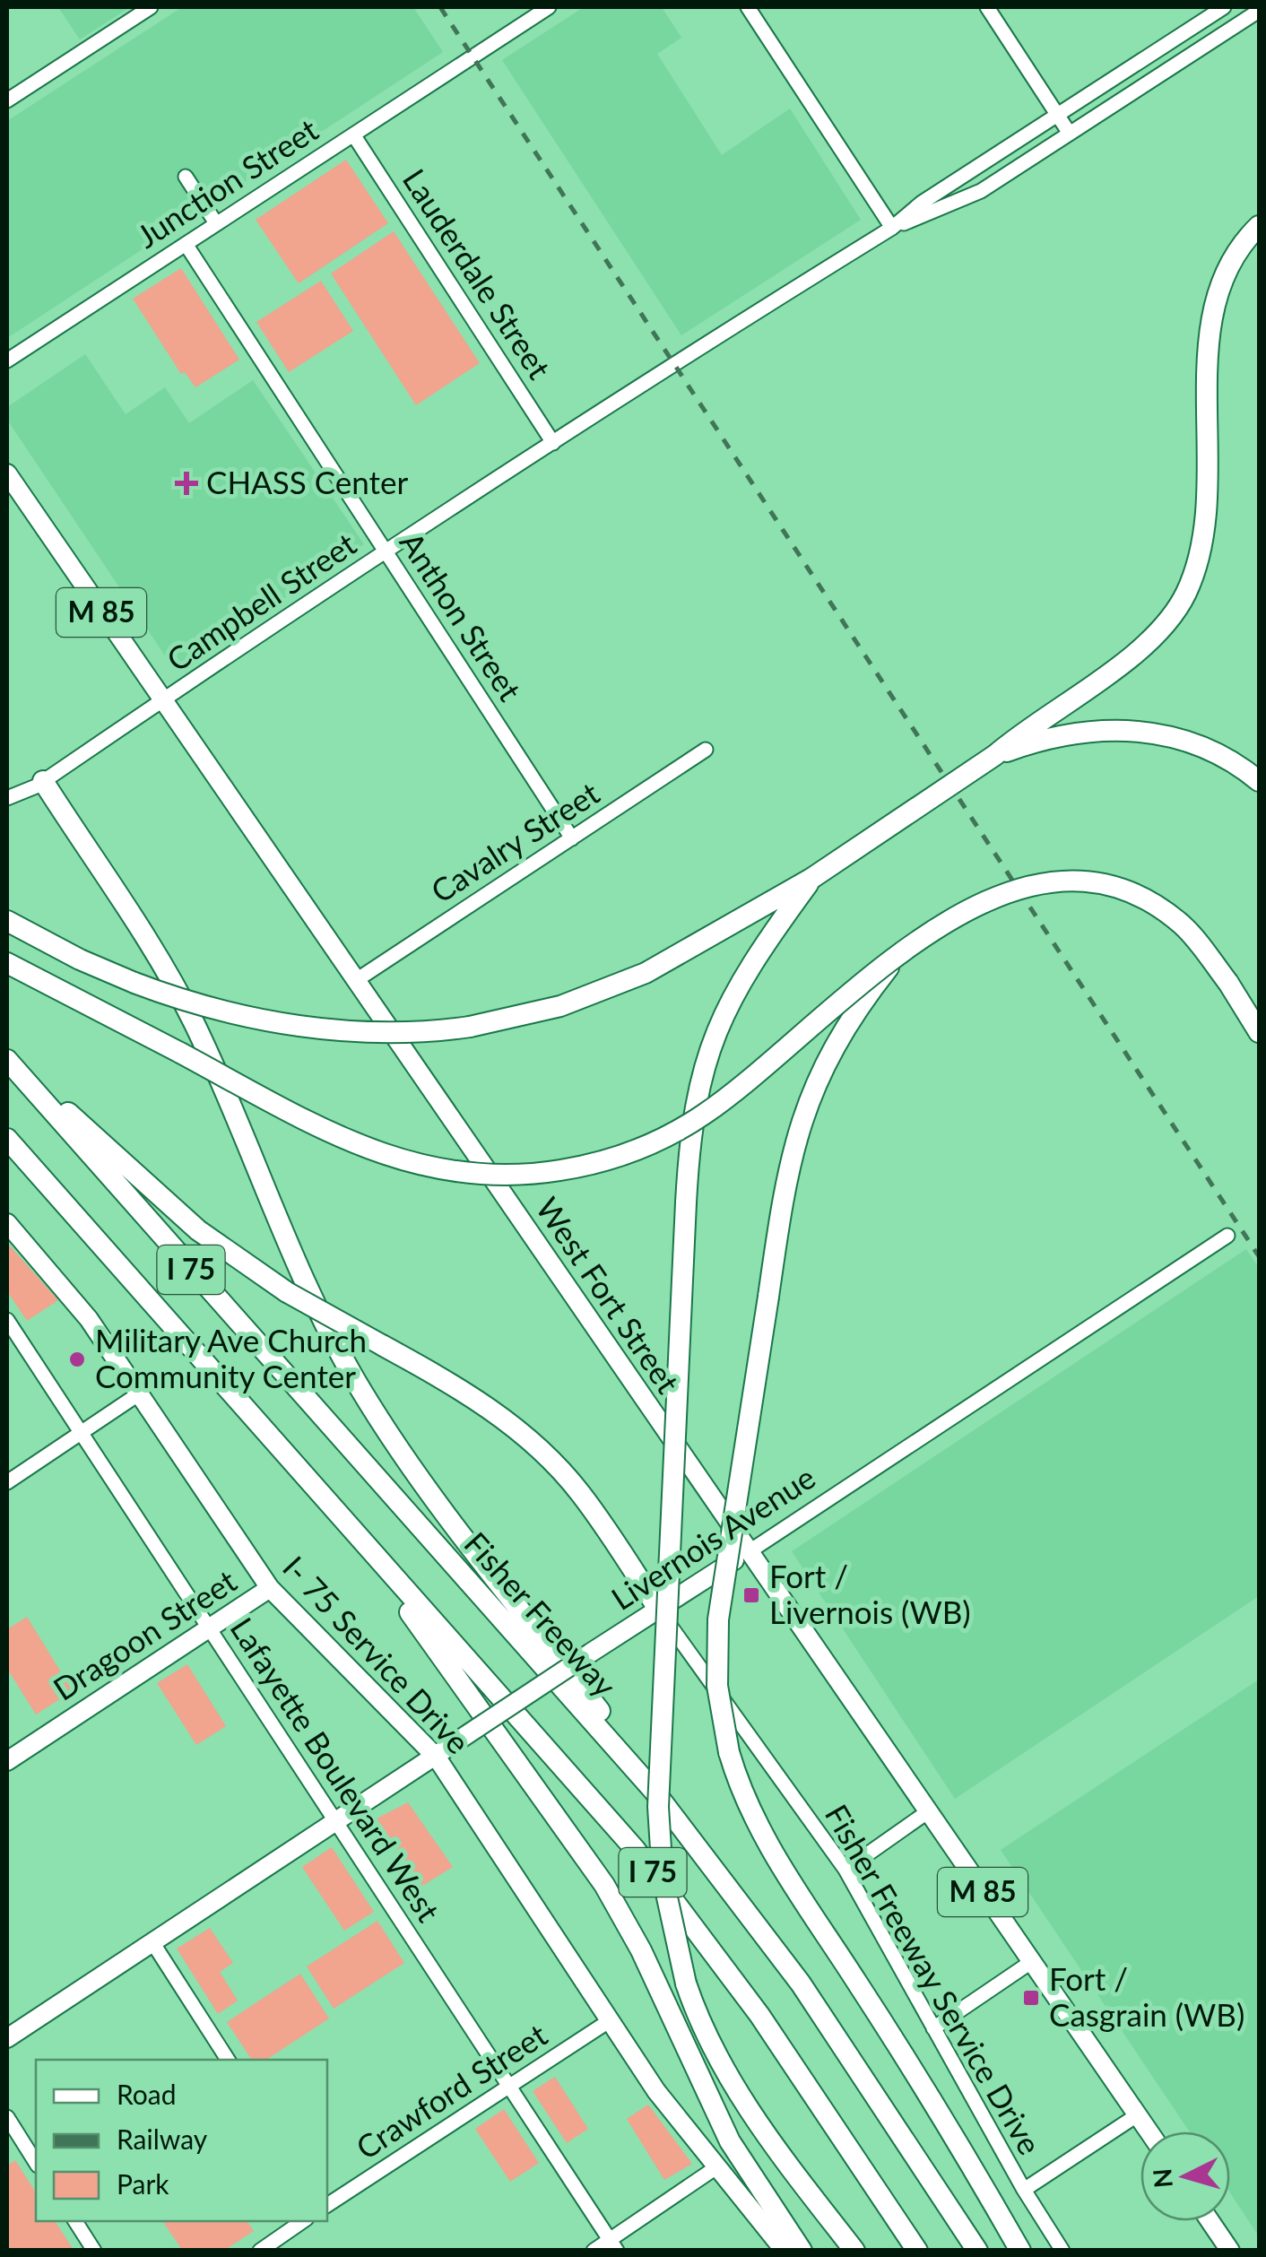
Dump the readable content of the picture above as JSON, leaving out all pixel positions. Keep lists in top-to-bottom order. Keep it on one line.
{"streets":{"highway":["I 75","Fisher Freeway"],"main road":["M 85","West Fort Street","Livernois Avenue","Dragoon Street","I- 75 Service Drive"],"street":["Junction Street","Lauderdale Street","Campbell Street","Anthon Street","Cavalry Street","Lafayette Boulevard West","Fisher Freeway Service Drive","Crawford Street"]},"crossings":[["Junction Street","Lauderdale Street"],["Junction Street","Anthon Street"],["Lauderdale Street","Campbell Street"],["Campbell Street","Anthon Street"],["Campbell Street","West Fort Street"],["Anthon Street","Cavalry Street"],["Cavalry Street","West Fort Street"],["West Fort Street","Livernois Avenue"],["Livernois Avenue","I- 75 Service Drive"],["Livernois Avenue","Lafayette Boulevard West"],["Livernois Avenue","Fisher Freeway Service Drive"],["Dragoon Street","I- 75 Service Drive"],["Dragoon Street","Lafayette Boulevard West"],["I- 75 Service Drive","Crawford Street"],["Lafayette Boulevard West","Crawford Street"]],"places":{"health":["CHASS Center"],"other":["Military Ave Church Community Center"],"transit":["Fort / Livernois (WB)","Fort / Casgrain (WB)"]},"legend":["Road","Railway","Park"],"north":"left"}
